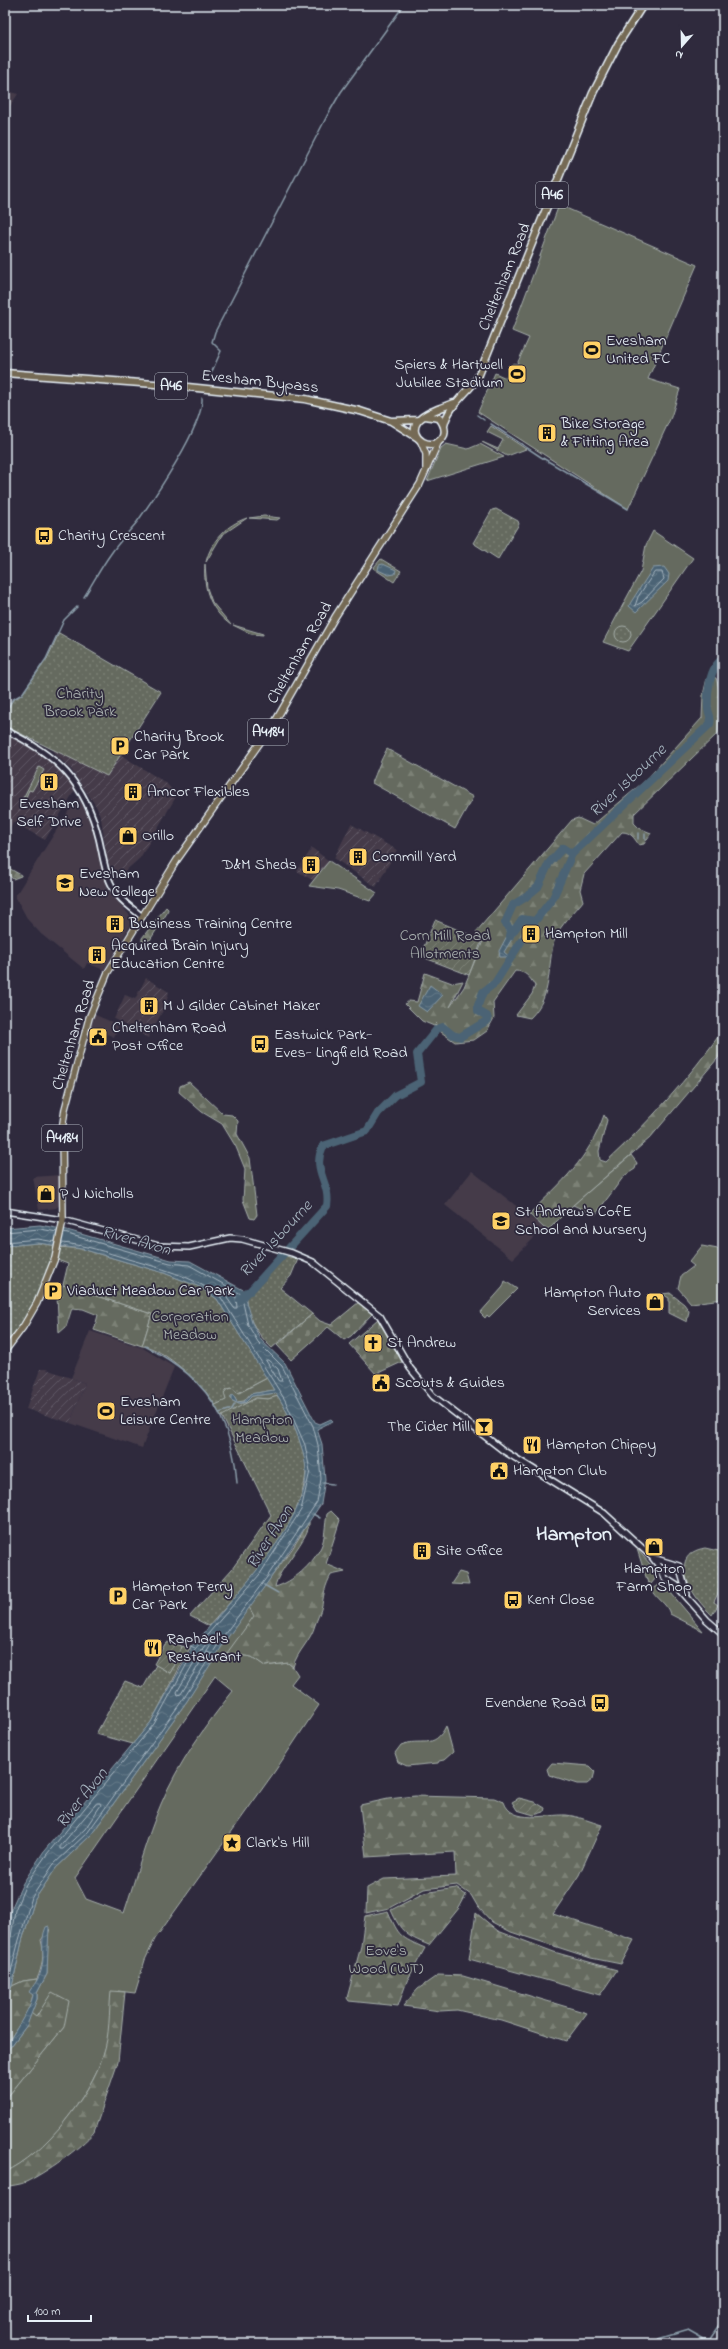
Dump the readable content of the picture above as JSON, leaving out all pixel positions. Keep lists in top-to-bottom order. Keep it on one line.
{"streets":{"highway":["A46","Cheltenham Road","Evesham Bypass"],"main road":["A4184"]},"crossings":[["Cheltenham Road","Evesham Bypass"]],"districts":["Hampton"],"water":["River Isbourne","River Avon"],"parks":["Charity Brook Park","Corn Mill Road Allotments","Corporation Meadow","Hampton Meadow","Eove's Wood (WT)"],"places":{"sports":["Evesham United FC","Spiers & Hartwell Jubilee Stadium","Evesham Leisure Centre"],"building":["Bike Storage & Fitting Area","Evesham Self Drive","Amcor Flexibles","Cornmill Yard","D&M Sheds","Business Training Centre","Hampton Mill","Acquired Brain Injury Education Centre","M J Gilder Cabinet Maker","Site Office"],"bus stop":["Charity Crescent","Eastwick Park- Eves- Lingfield Road","Kent Close","Evendene Road"],"parking":["Charity Brook Car Park","Viaduct Meadow Car Park","Hampton Ferry Car Park"],"shop":["Orillo","P J Nicholls","Hampton Auto Services","Hampton Farm Shop"],"school or university":["Evesham New College","St Andrew's CofE School and Nursery"],"public building":["Cheltenham Road Post Office","Scouts & Guides","Hampton Club"],"church":["St Andrew"],"bar":["The Cider Mill"],"restaurant":["Hampton Chippy","Raphael's Restaurant"],"place":["Clark's Hill"]},"scale_bar":"100 m","north":"bottom"}
